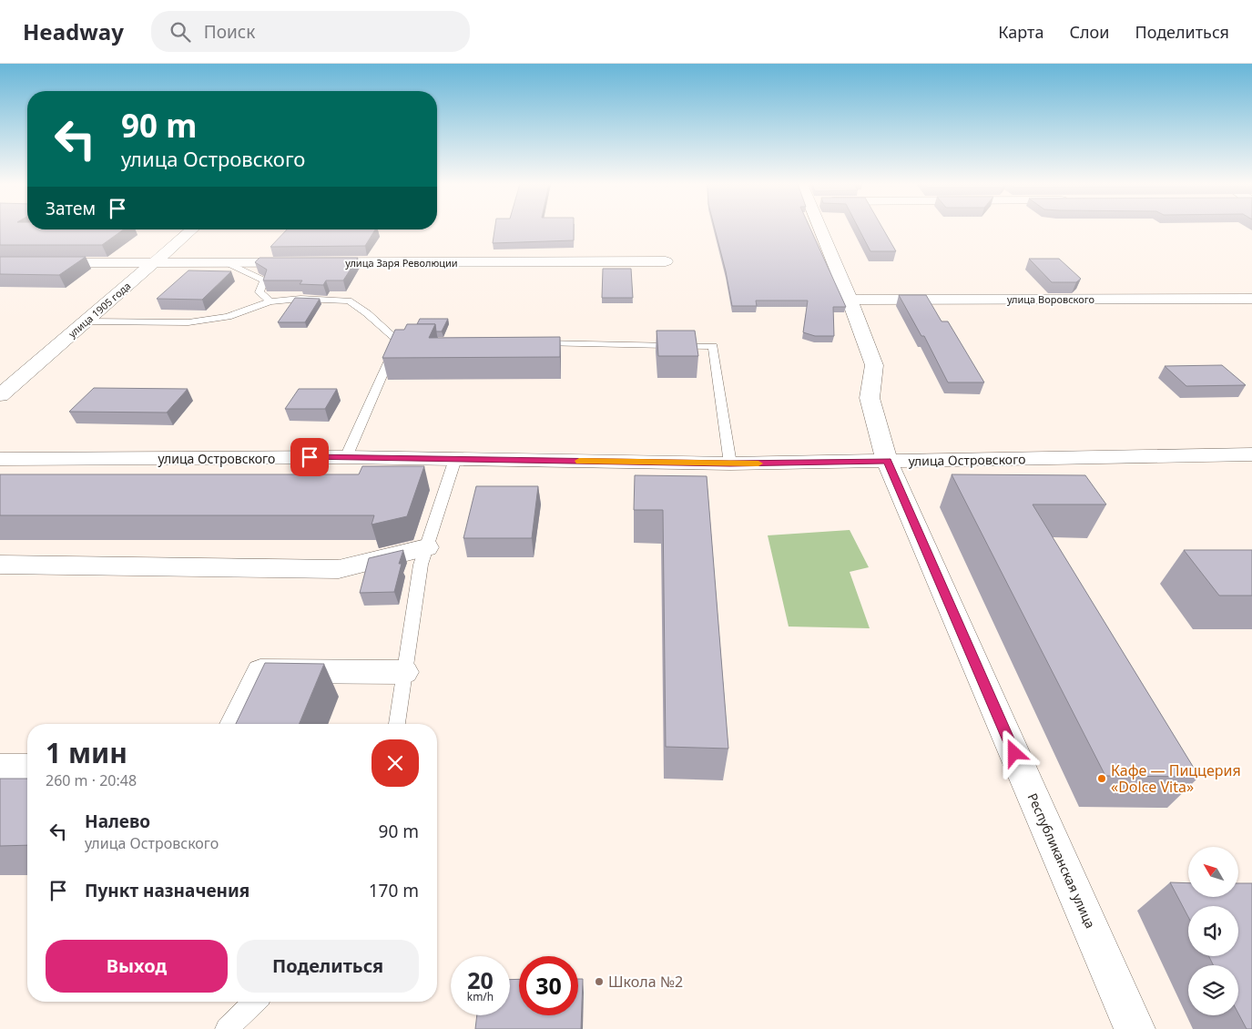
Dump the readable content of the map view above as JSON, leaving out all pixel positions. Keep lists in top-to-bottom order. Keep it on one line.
{"streets":{"street":["улица Заря Революции","улица Воровского","улица 1905 года","улица Островского","Республиканская улица"]},"crossings":[["улица Заря Революции","улица 1905 года"],["улица Воровского","Республиканская улица"],["улица Островского","Республиканская улица"]],"places":["Кафе — Пиццерия «Dolce Vita»","Школа №2"],"north":"top left","page":{"header":"Headway","search":"Поиск","nav":["Карта","Слои","Поделиться"],"turn":["90 m","улица Островского"],"then":"Затем","heading":["1 мин","260 m · 20:48"],"list":[{"name":"Налево","note":"улица Островского","value":"90 m"},{"name":"Пункт назначения","value":"170 m"}],"buttons":["Выход","Поделиться"],"speed":"20 km/h","limit":"30"}}
